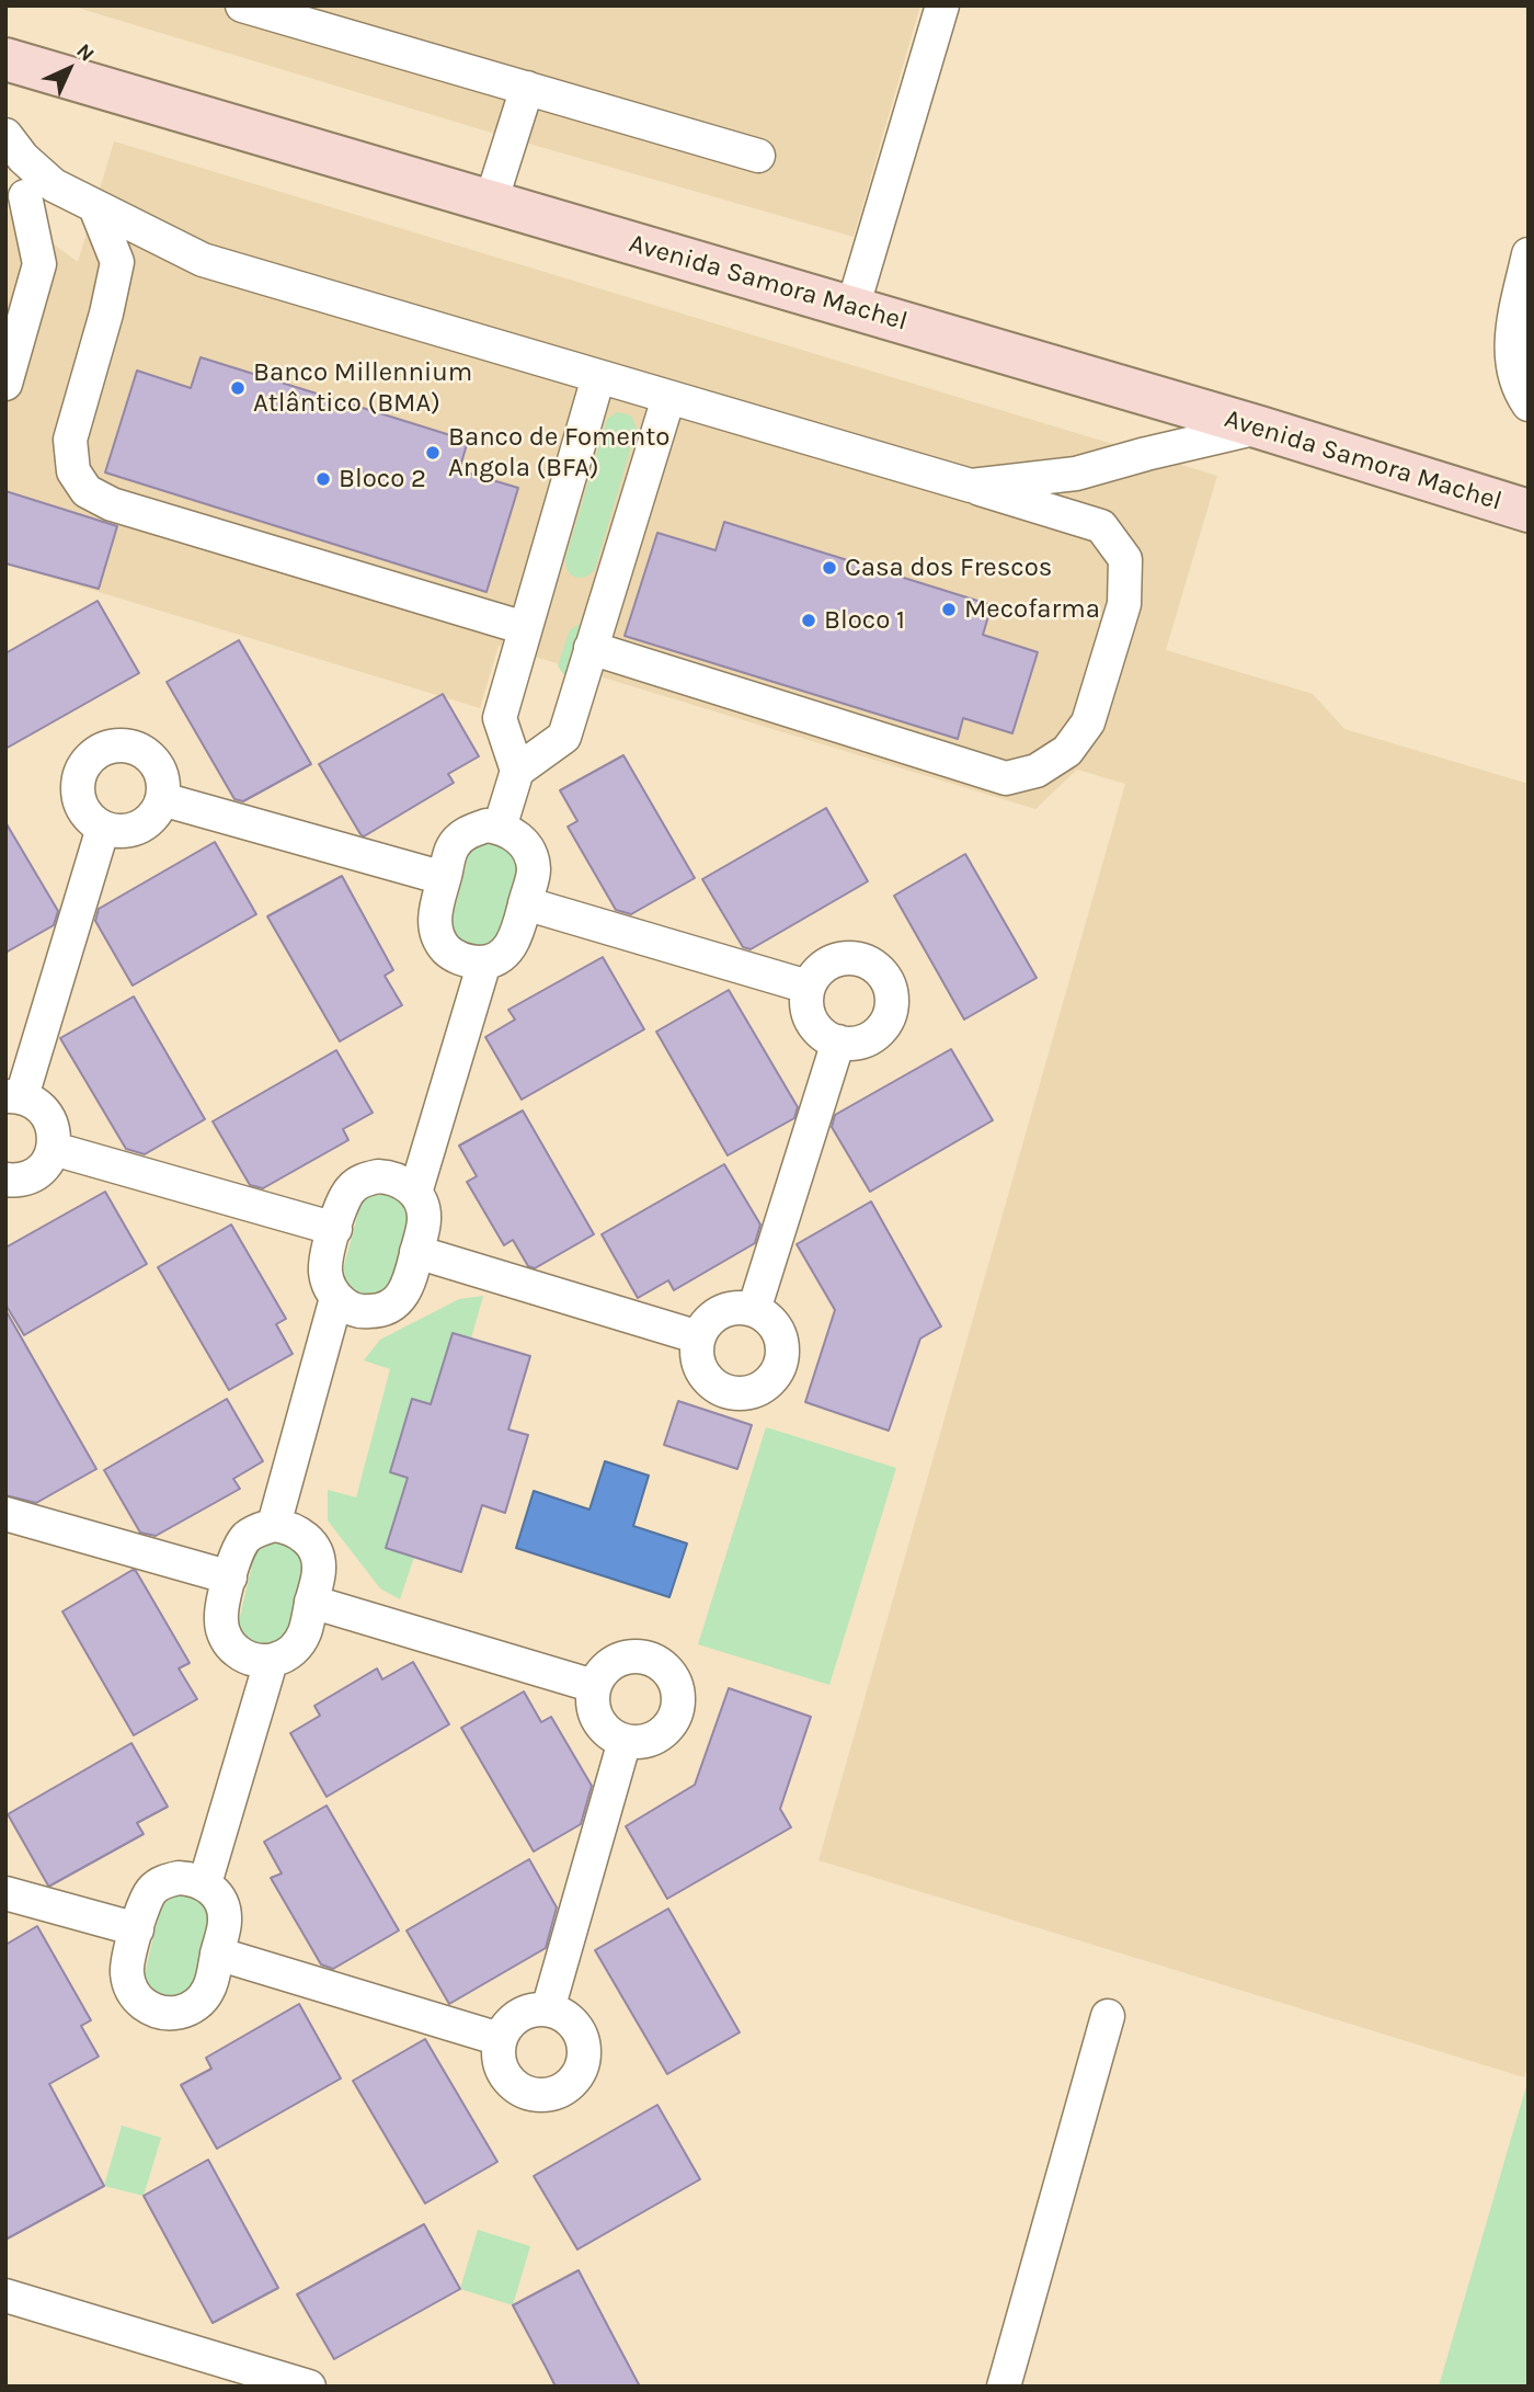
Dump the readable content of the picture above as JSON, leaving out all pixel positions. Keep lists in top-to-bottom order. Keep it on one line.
{"streets":{"main road":["Avenida Samora Machel"]},"places":["Banco Millennium Atlântico (BMA)","Banco de Fomento Angola (BFA)","Bloco 2","Casa dos Frescos","Mecofarma","Bloco 1"],"north":"top right"}
